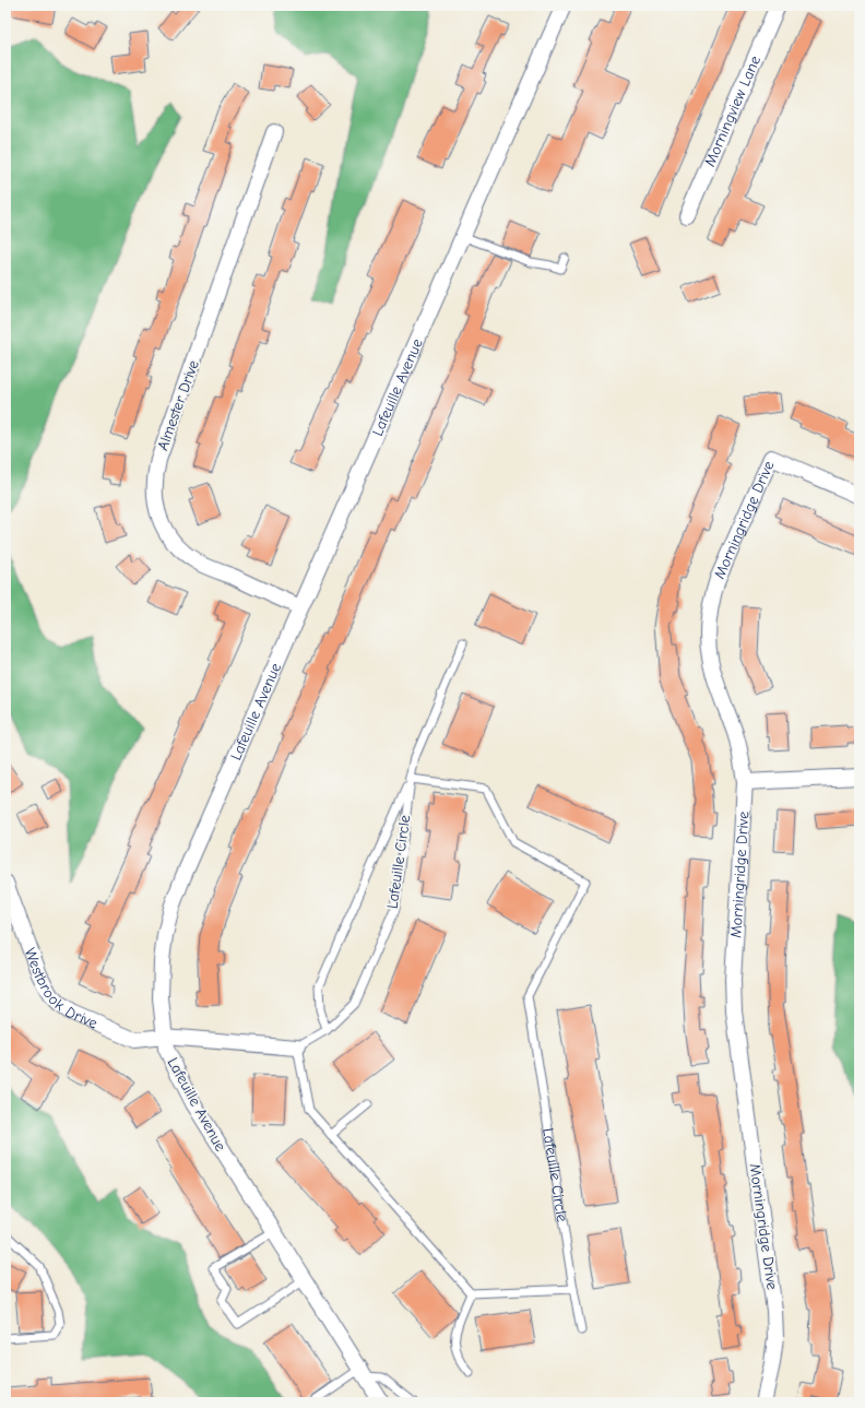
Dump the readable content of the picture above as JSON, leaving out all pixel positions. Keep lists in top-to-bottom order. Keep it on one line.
{"streets":{"street":["Morningview Lane","Lafeuille Avenue","Almester Drive","Morningridge Drive","Westbrook Drive"],"lane":["Lafeuille Circle"]},"crossings":[["Lafeuille Avenue","Almester Drive"],["Lafeuille Avenue","Westbrook Drive"]]}
